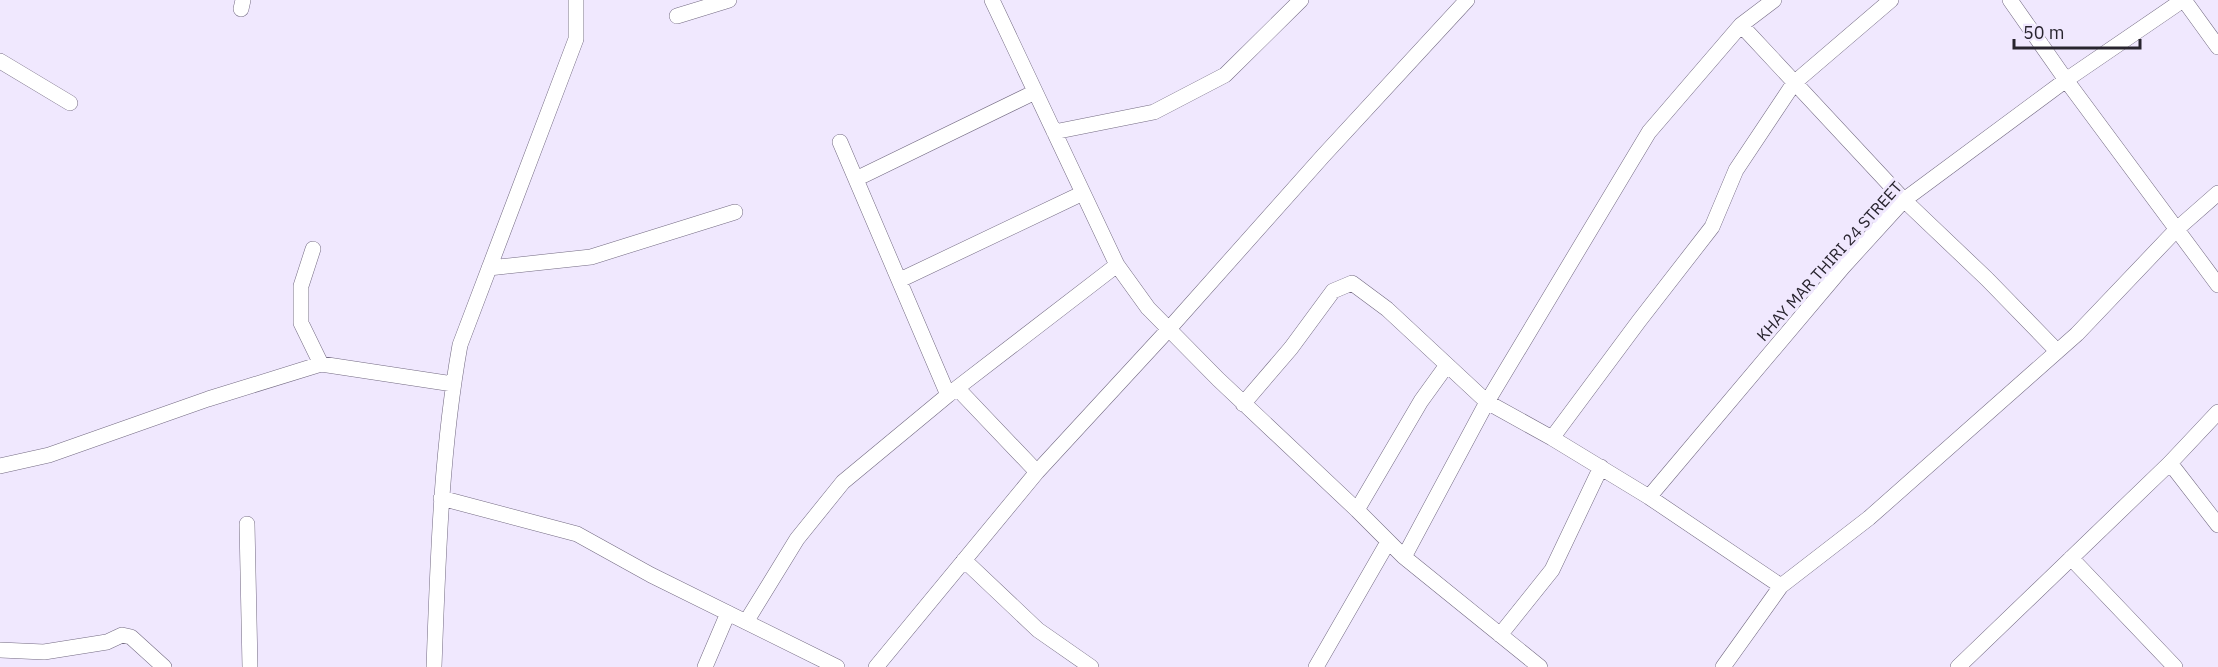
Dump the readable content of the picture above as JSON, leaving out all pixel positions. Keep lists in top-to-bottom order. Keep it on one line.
{"streets":{"street":["KHAY MAR THIRI 24 STREET"]},"scale_bar":"50 m"}
